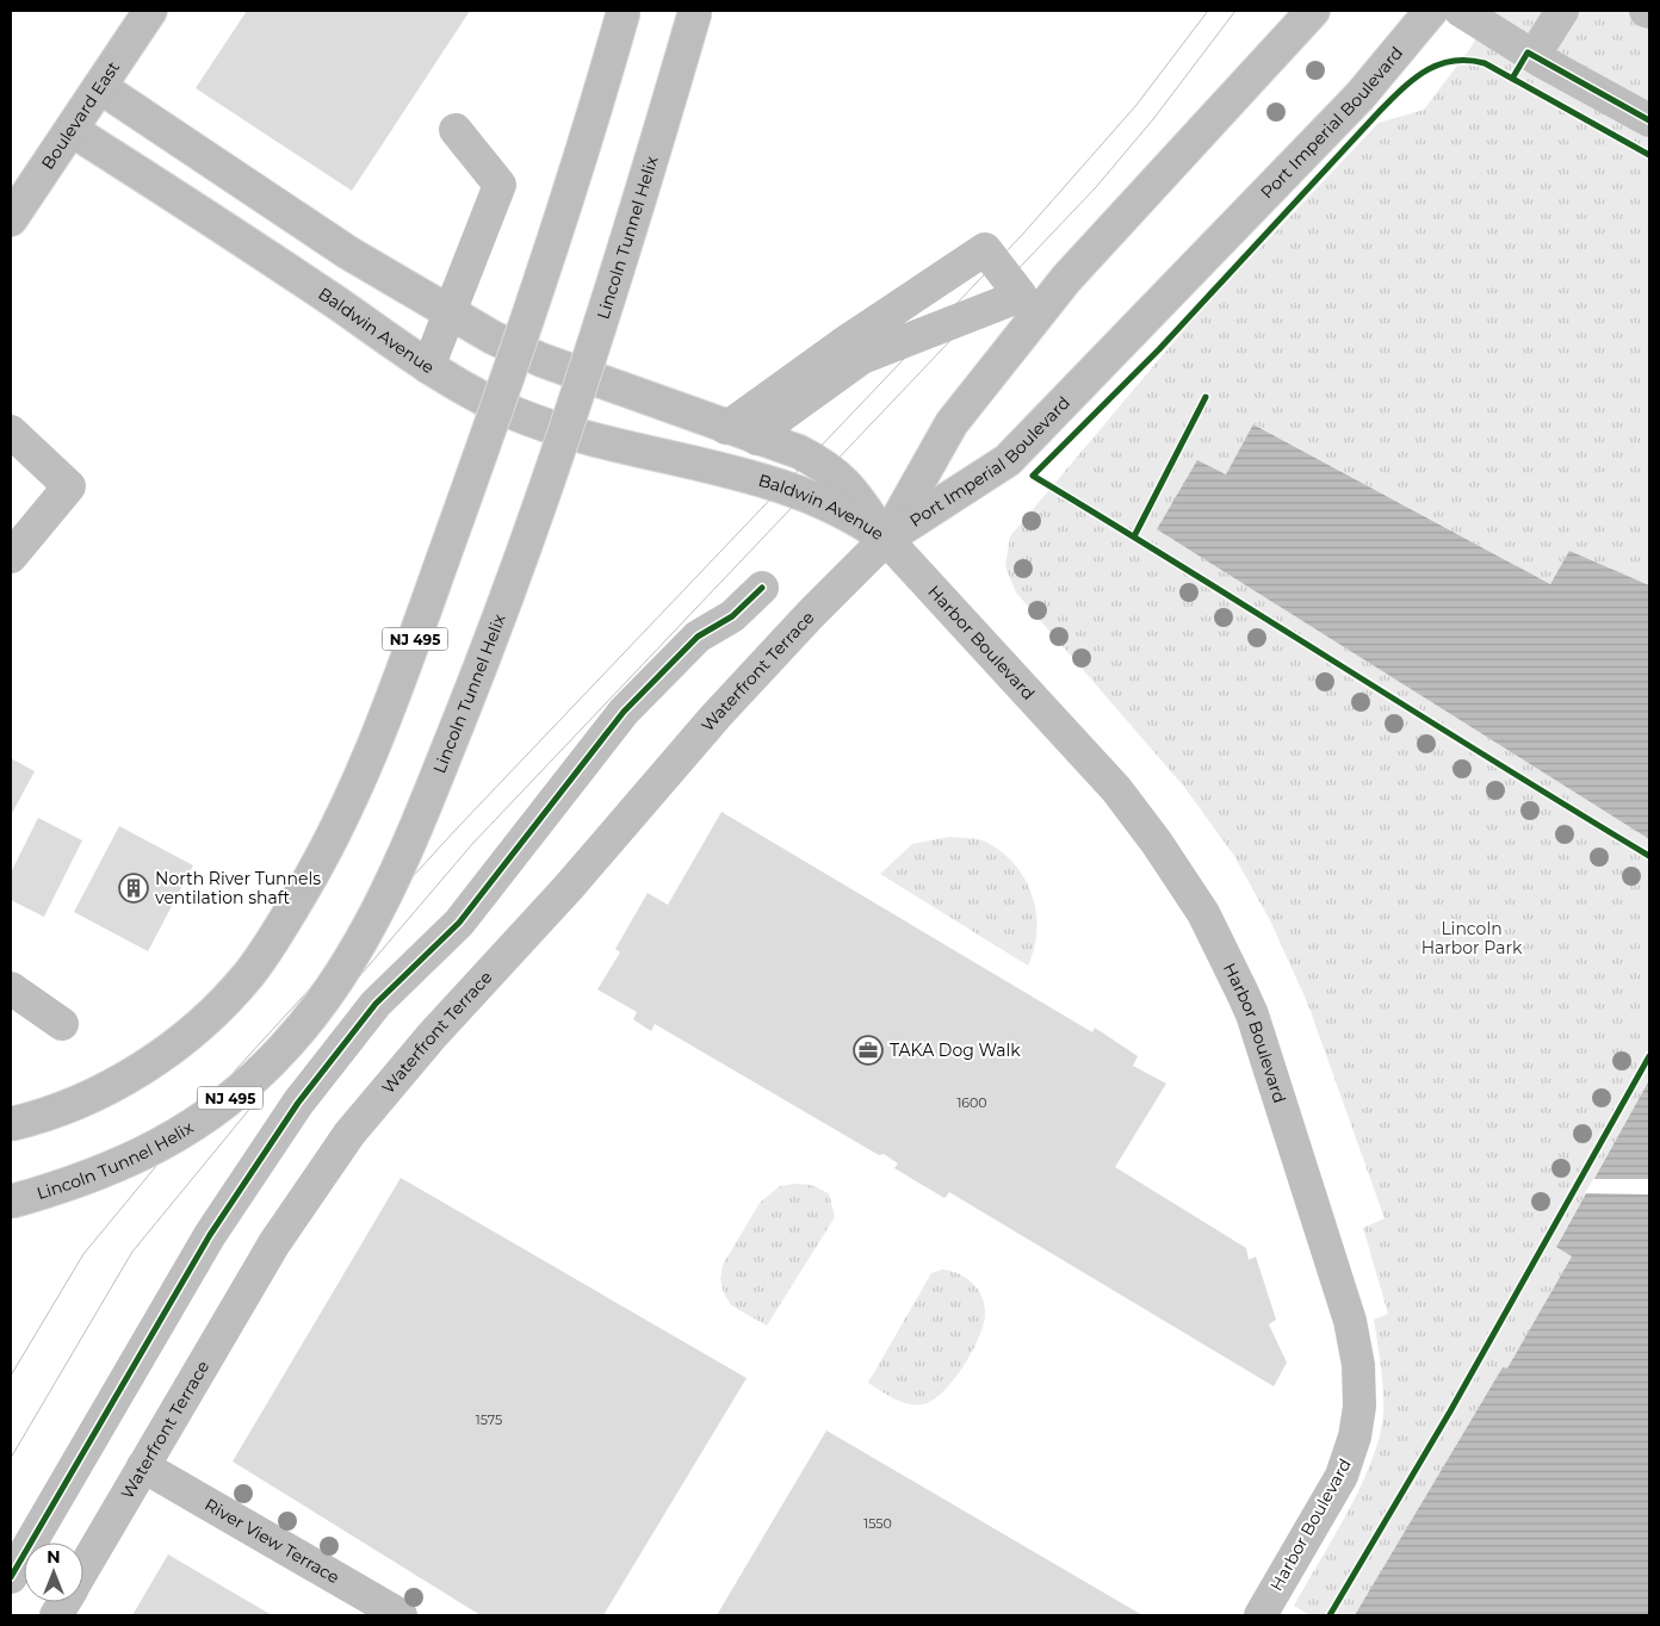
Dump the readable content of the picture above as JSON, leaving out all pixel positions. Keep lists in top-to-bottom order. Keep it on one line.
{"streets":{"main road":["Boulevard East","Port Imperial Boulevard","Lincoln Tunnel Helix","Baldwin Avenue","NJ 495"],"street":["Harbor Boulevard","Waterfront Terrace","River View Terrace"]},"crossings":[["Boulevard East","Baldwin Avenue"],["Port Imperial Boulevard","Baldwin Avenue"],["Port Imperial Boulevard","Harbor Boulevard"],["Port Imperial Boulevard","Waterfront Terrace"],["Baldwin Avenue","Harbor Boulevard"],["Baldwin Avenue","Waterfront Terrace"],["Harbor Boulevard","Waterfront Terrace"],["Waterfront Terrace","River View Terrace"]],"parks":["Lincoln Harbor Park"],"places":{"building":["North River Tunnels ventilation shaft"],"office":["TAKA Dog Walk"]},"house_numbers":["1600","1575","1550"],"north":"top"}
